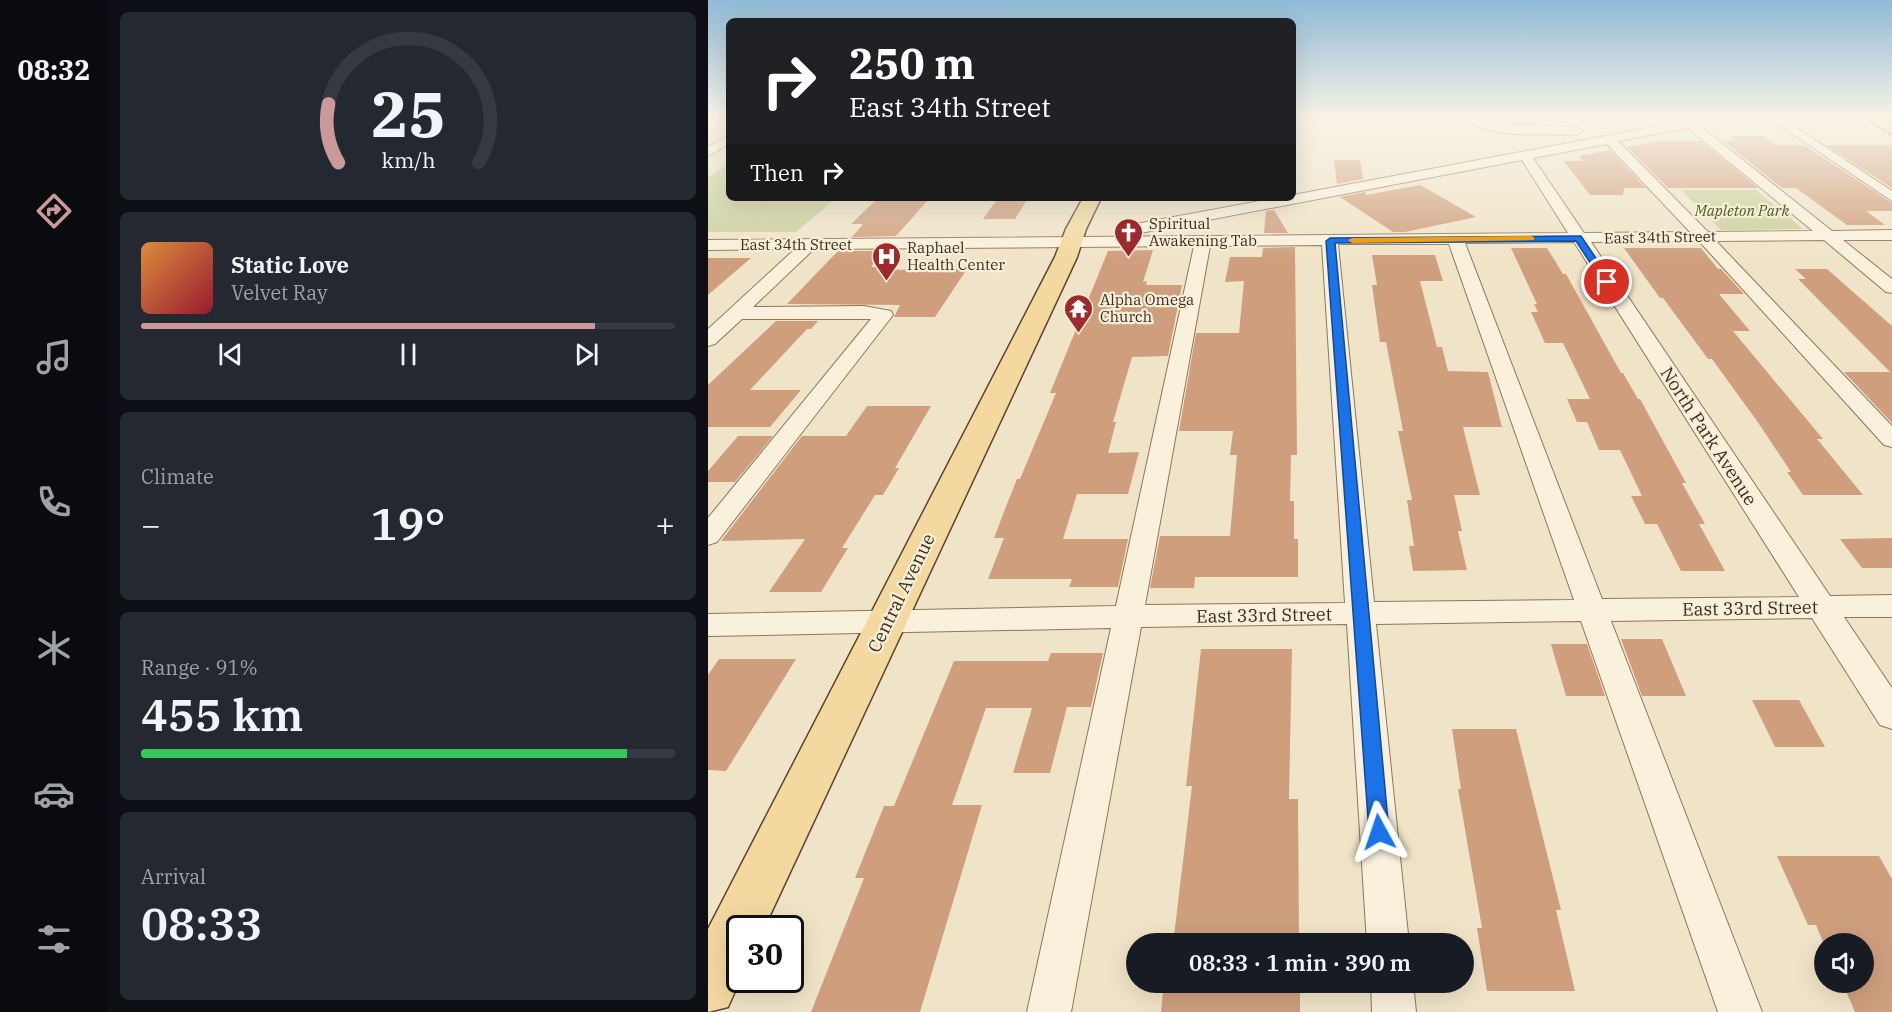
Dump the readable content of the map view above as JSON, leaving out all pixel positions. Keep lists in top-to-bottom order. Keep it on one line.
{"streets":{"main road":["Central Avenue"],"street":["East 34th Street","North Park Avenue","East 33rd Street"]},"crossings":[["East 34th Street","North Park Avenue"],["East 34th Street","Central Avenue"],["North Park Avenue","East 33rd Street"],["Central Avenue","East 33rd Street"]],"parks":["Mapleton Park"],"places":{"church":["Spiritual Awakening Tab"],"hospital":["Raphael Health Center"],"temple":["Alpha Omega Church"]},"page":{"tabs":"08:32","turn":["250 m","East 34th Street"],"then":"Then","song":["Static Love","Velvet Ray"],"tile":["Climate",["Range · 91%","455 km"],["Arrival","08:33"]],"heat":["−","19°","+"],"limit":"30","trip":"08:33 · 1 min · 390 m","gauge":["25","km/h"]}}
